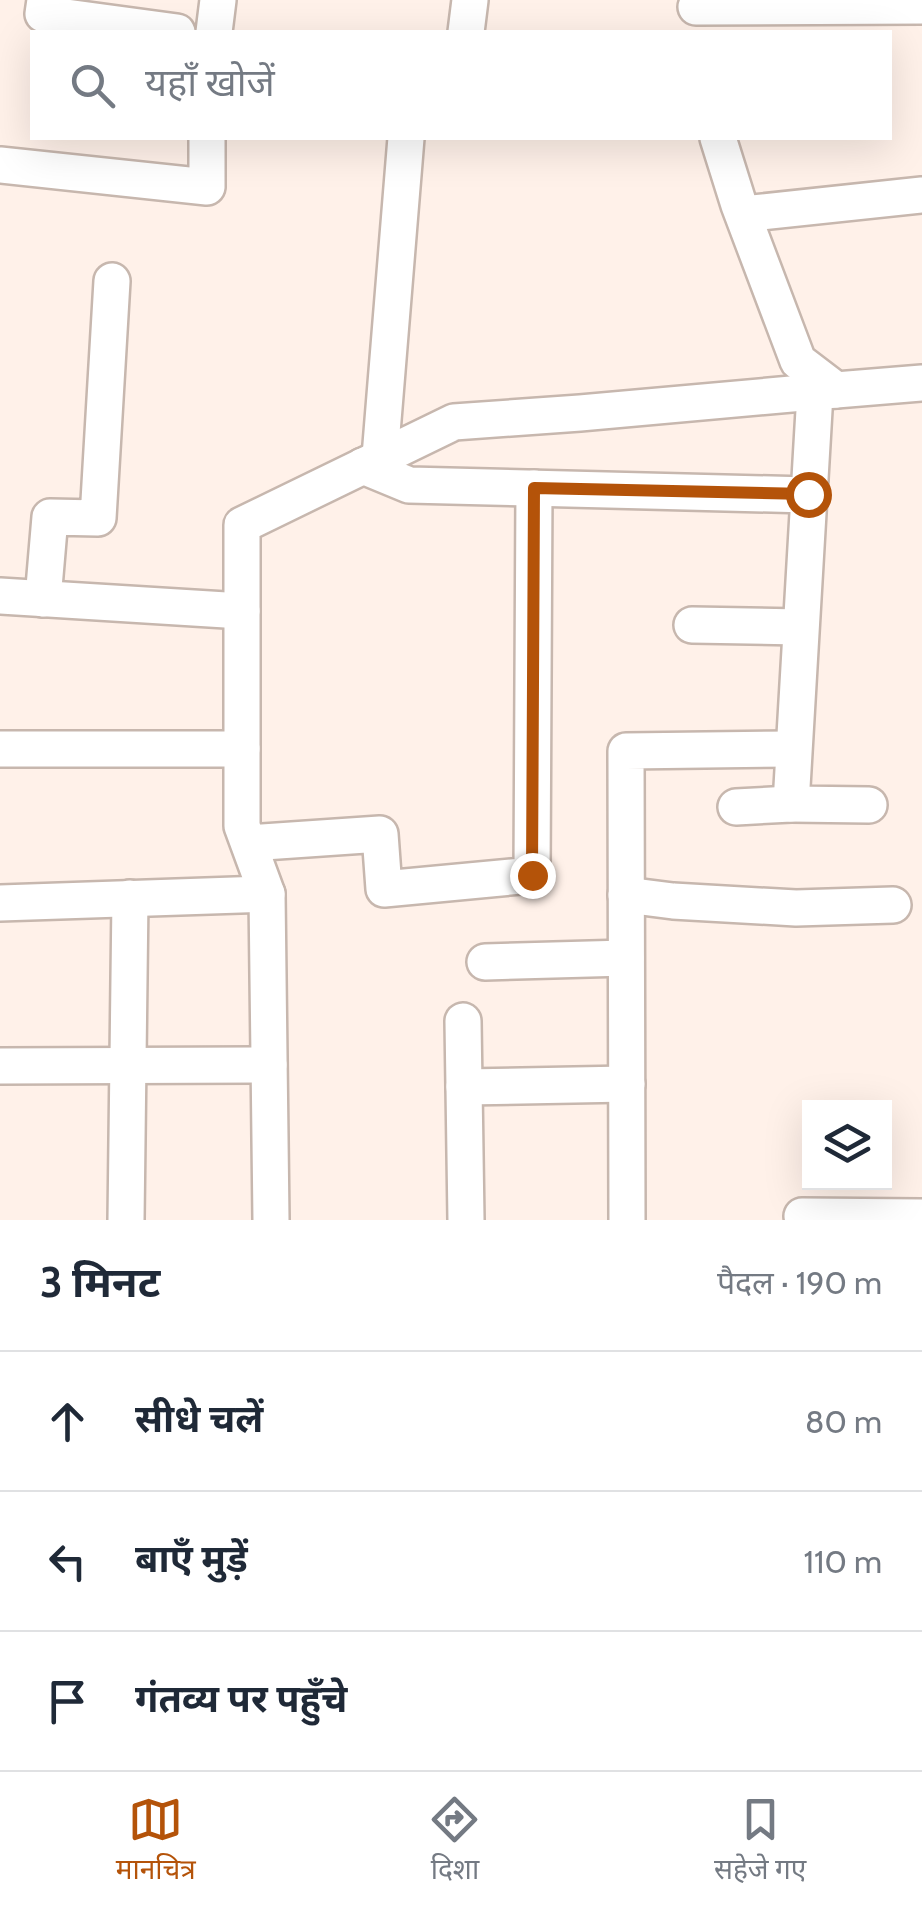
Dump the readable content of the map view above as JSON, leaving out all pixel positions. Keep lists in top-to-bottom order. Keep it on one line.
{"page":{"search":"यहाँ खोजें","heading":["3 मिनट","पैदल · 190 m"],"list":[["सीधे चलें","80 m"],["बाएँ मुड़ें","110 m"],"गंतव्य पर पहुँचे"],"nav":["मानचित्र","दिशा","सहेजे गए"]}}
